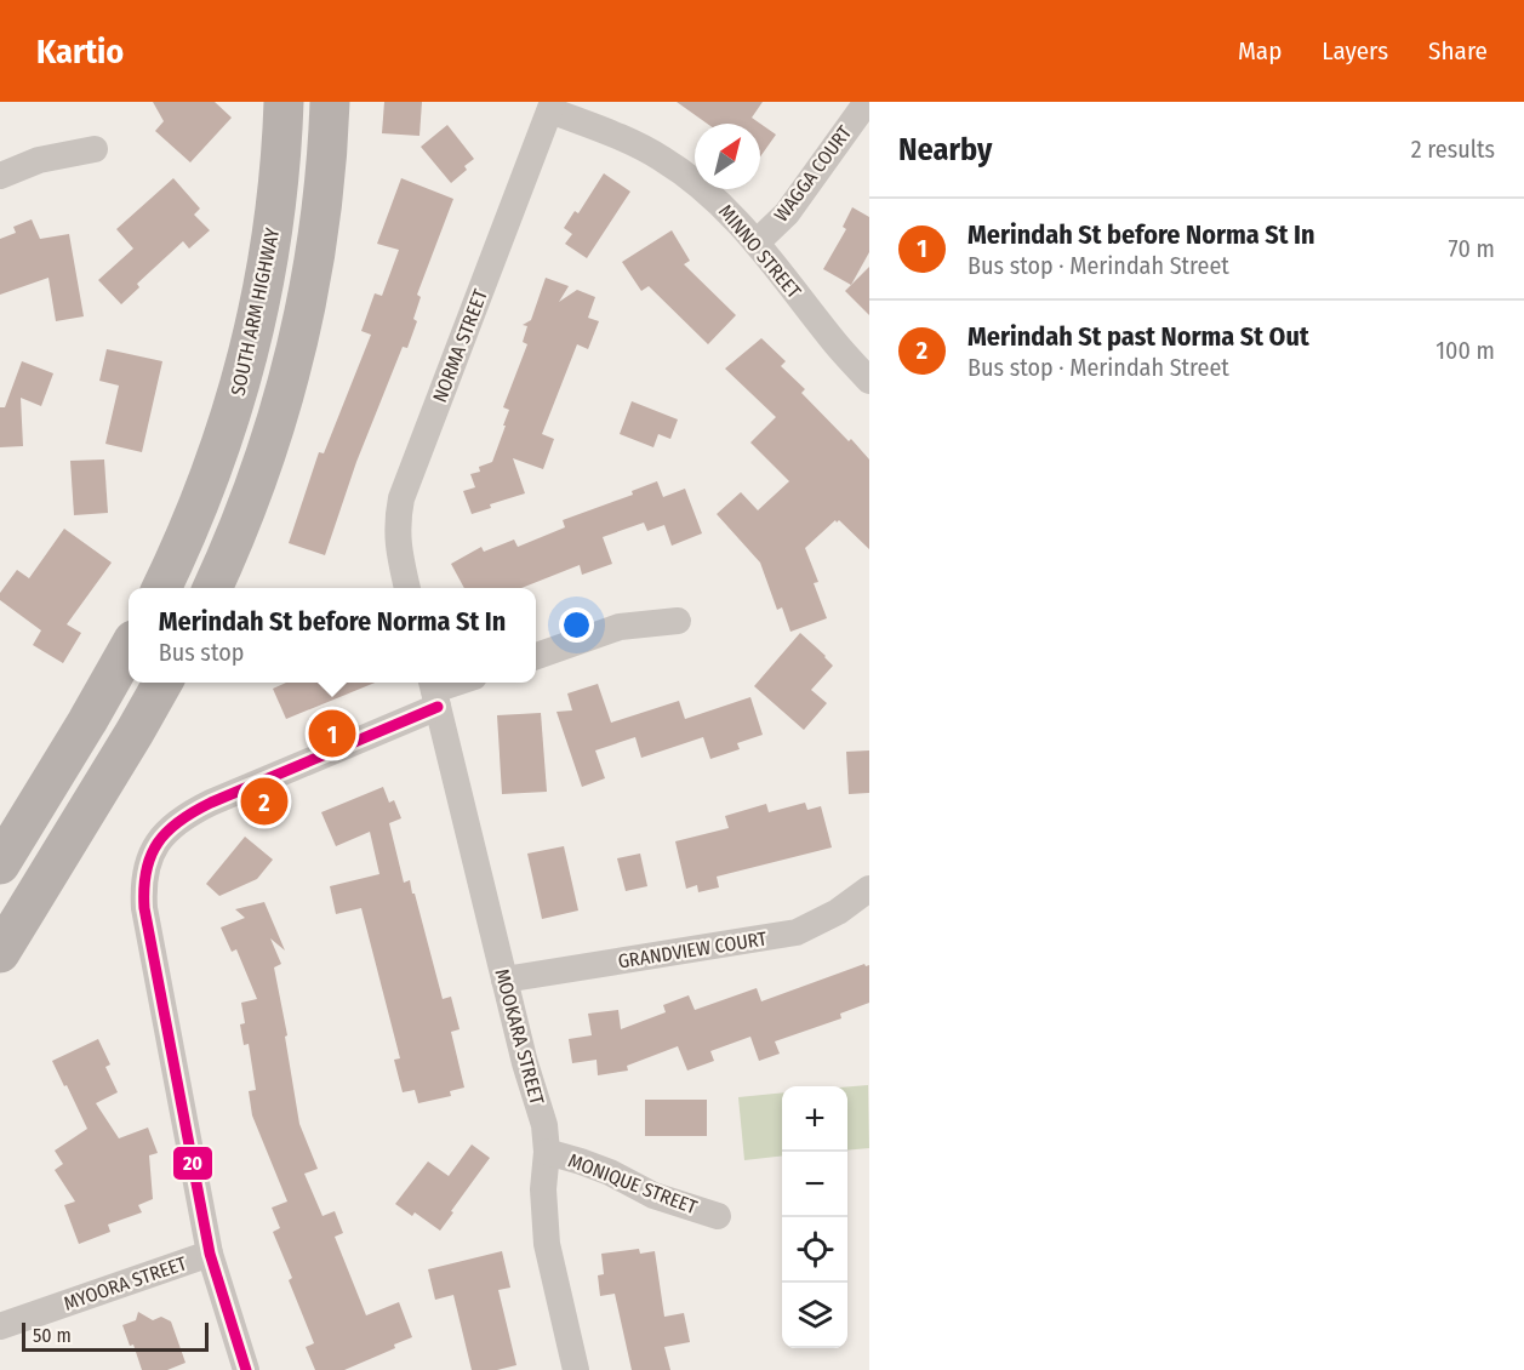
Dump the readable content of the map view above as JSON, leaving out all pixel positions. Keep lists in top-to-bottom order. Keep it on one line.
{"streets":{"main road":["SOUTH ARM HIGHWAY"],"street":["WAGGA COURT","MINNO STREET","NORMA STREET","GRANDVIEW COURT","MOOKARA STREET","MONIQUE STREET","MYOORA STREET"]},"crossings":[["WAGGA COURT","MINNO STREET"],["MINNO STREET","NORMA STREET"],["GRANDVIEW COURT","MOOKARA STREET"],["MOOKARA STREET","MONIQUE STREET"]],"lines":["transit line 20"],"scale_bar":"50 m","north":"top right","page":{"header":"Kartio","nav":["Map","Layers","Share"],"heading":["Nearby","2 results"],"list":[{"mark":"1","name":"Merindah St before Norma St In","note":"Bus stop · Merindah Street","value":"70 m"},{"mark":"2","name":"Merindah St past Norma St Out","note":"Bus stop · Merindah Street","value":"100 m"}],"popup":["Merindah St before Norma St In","Bus stop"],"pins":["1","2"],"map_buttons":["+","−"],"scale":"50 m"}}
